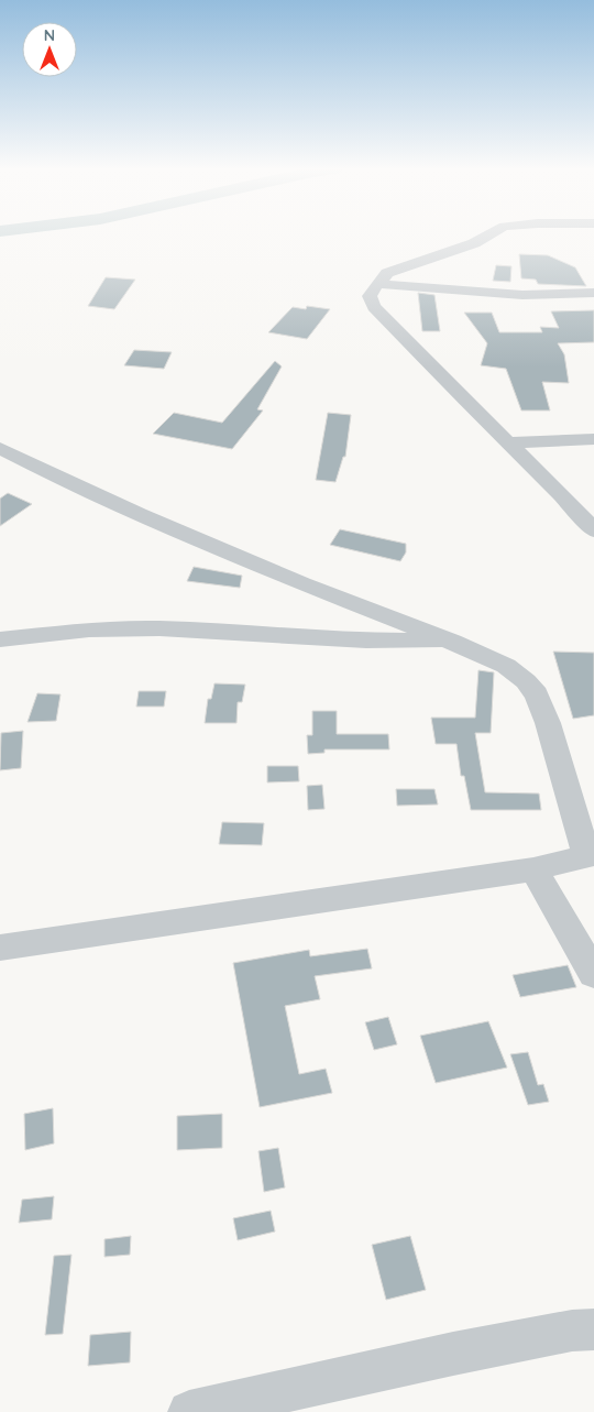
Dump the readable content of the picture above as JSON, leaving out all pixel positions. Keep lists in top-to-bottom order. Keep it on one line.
{"north":"top"}
